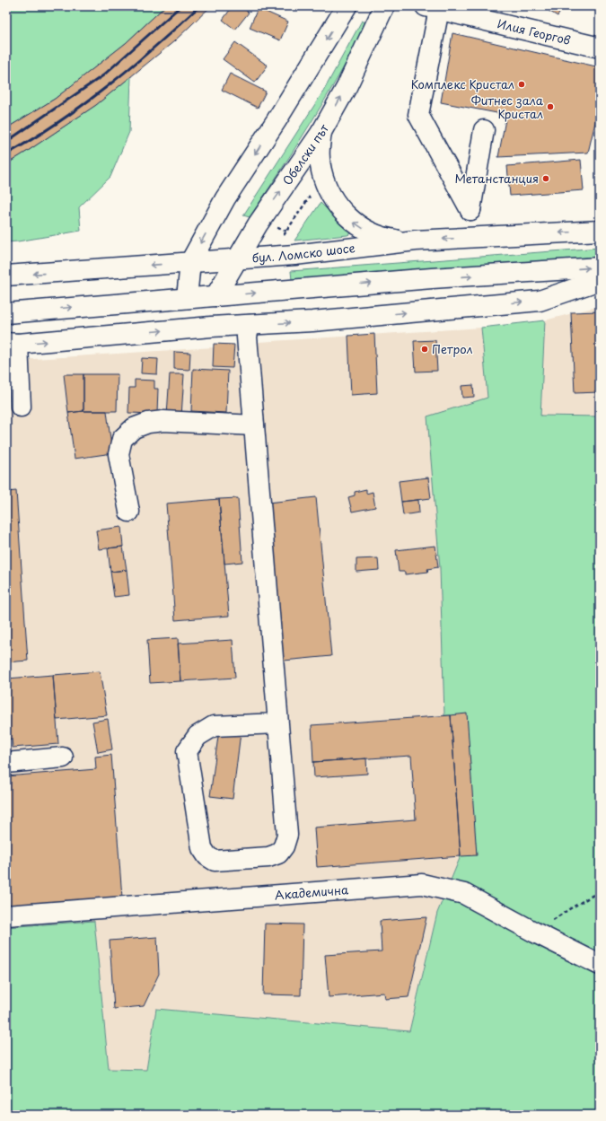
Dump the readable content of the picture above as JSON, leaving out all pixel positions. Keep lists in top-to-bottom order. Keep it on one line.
{"streets":{"street":["Илия Георгов","Обелски път","бул. Ломско шосе","Академична"]},"crossings":[["Обелски път","бул. Ломско шосе"]],"places":["Комплекс Кристал","Фитнес зала Кристал","Метанстанция","Петрол"]}
